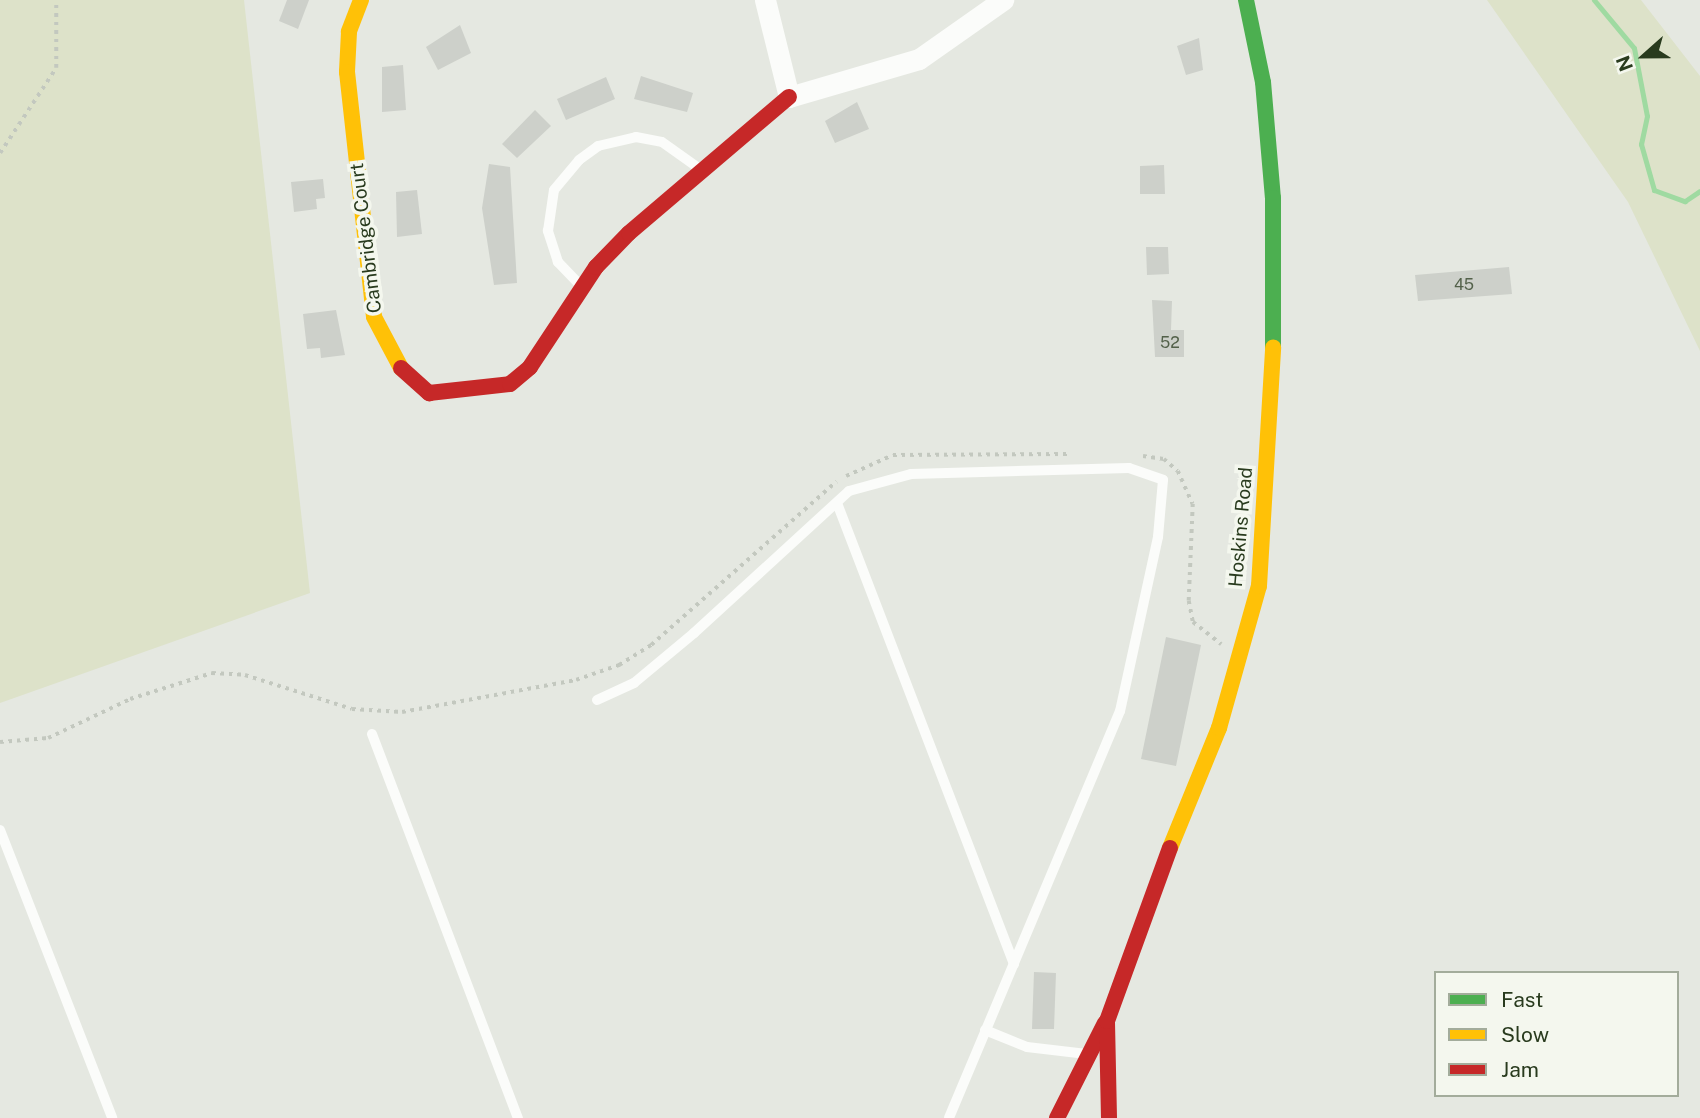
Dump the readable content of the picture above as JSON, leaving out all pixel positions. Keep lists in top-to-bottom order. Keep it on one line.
{"streets":{"street":["Cambridge Court","Hoskins Road"]},"house_numbers":["45","52"],"legend":["Fast","Slow","Jam"],"north":"left"}
